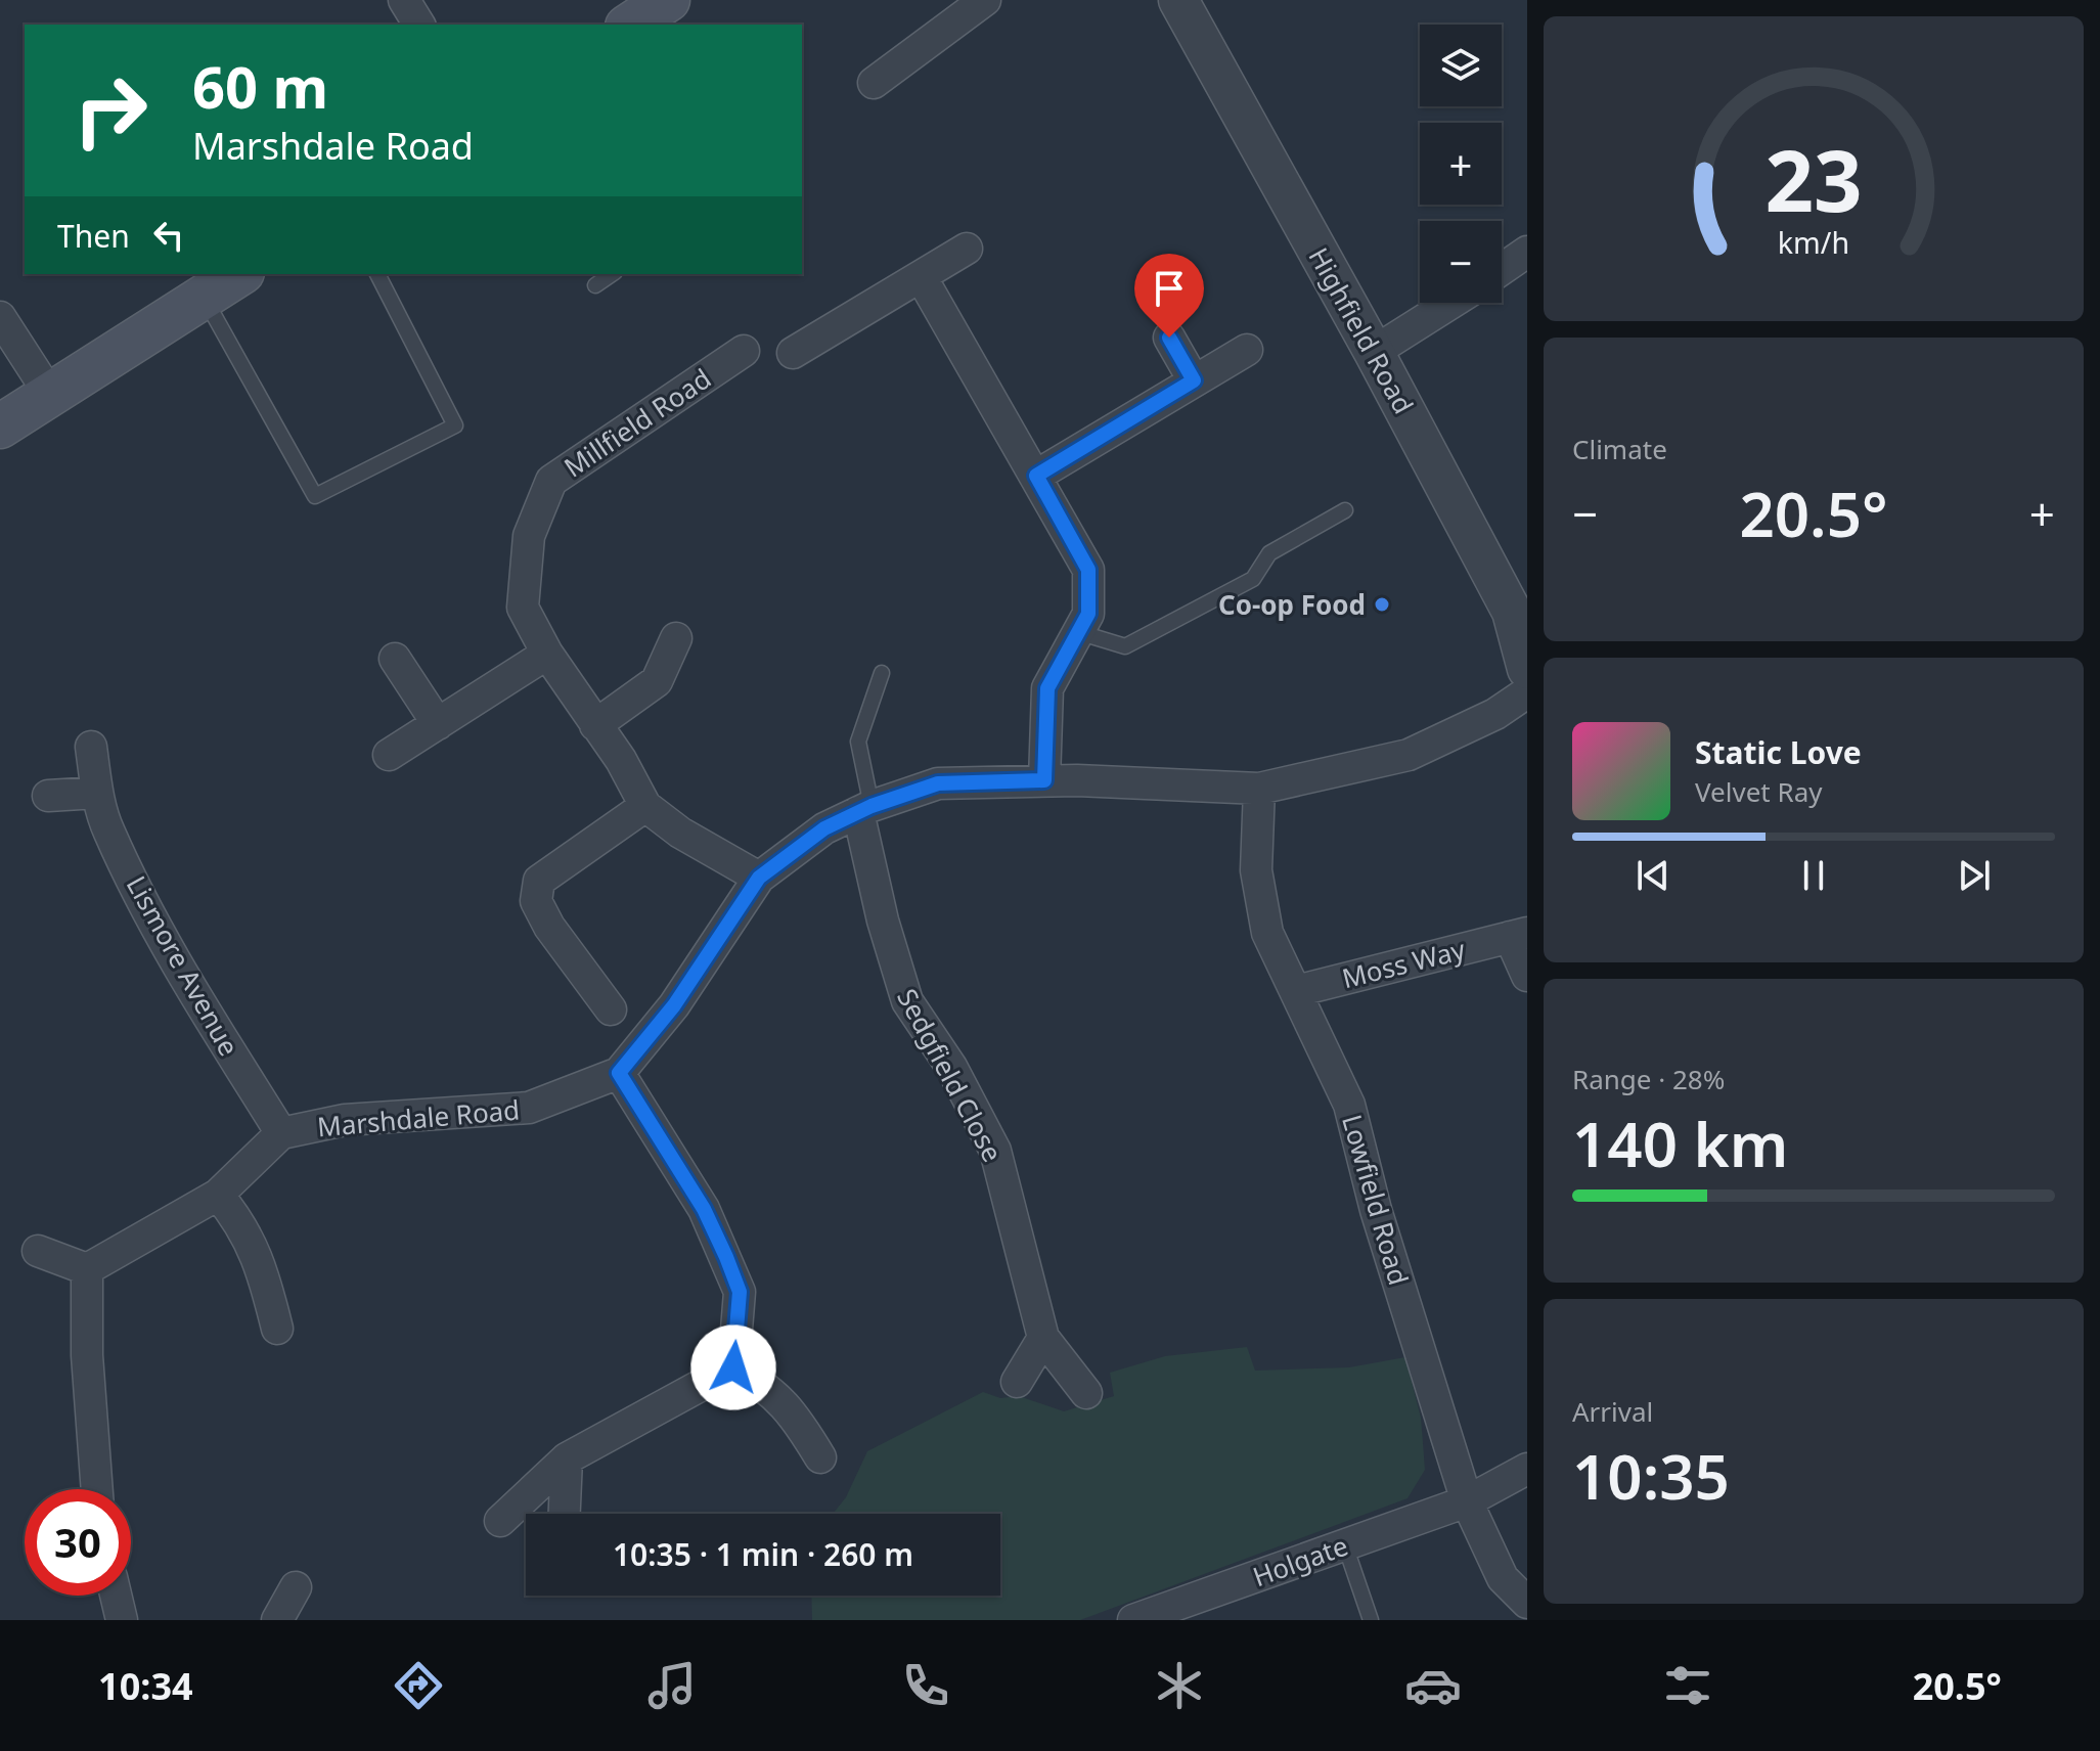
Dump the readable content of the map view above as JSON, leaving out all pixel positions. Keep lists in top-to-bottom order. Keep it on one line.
{"streets":{"street":["Highfield Road","Millfield Road","Moss Way","Lismore Avenue","Sedgfield Close","Marshdale Road","Lowfield Road","Holgate"]},"crossings":[["Millfield Road","Marshdale Road"],["Moss Way","Lowfield Road"],["Lismore Avenue","Marshdale Road"],["Sedgfield Close","Marshdale Road"],["Marshdale Road","Lowfield Road"],["Lowfield Road","Holgate"]],"places":["Co-op Food"],"page":{"map_buttons":["+","−"],"turn":["60 m","Marshdale Road"],"then":"Then","tile":["Climate",["Range · 28%","140 km"],["Arrival","10:35"]],"heat":["−","20.5°","+"],"song":["Static Love","Velvet Ray"],"limit":"30","trip":"10:35 · 1 min · 260 m","tabs":["10:34","20.5°"],"gauge":["23","km/h"]}}
